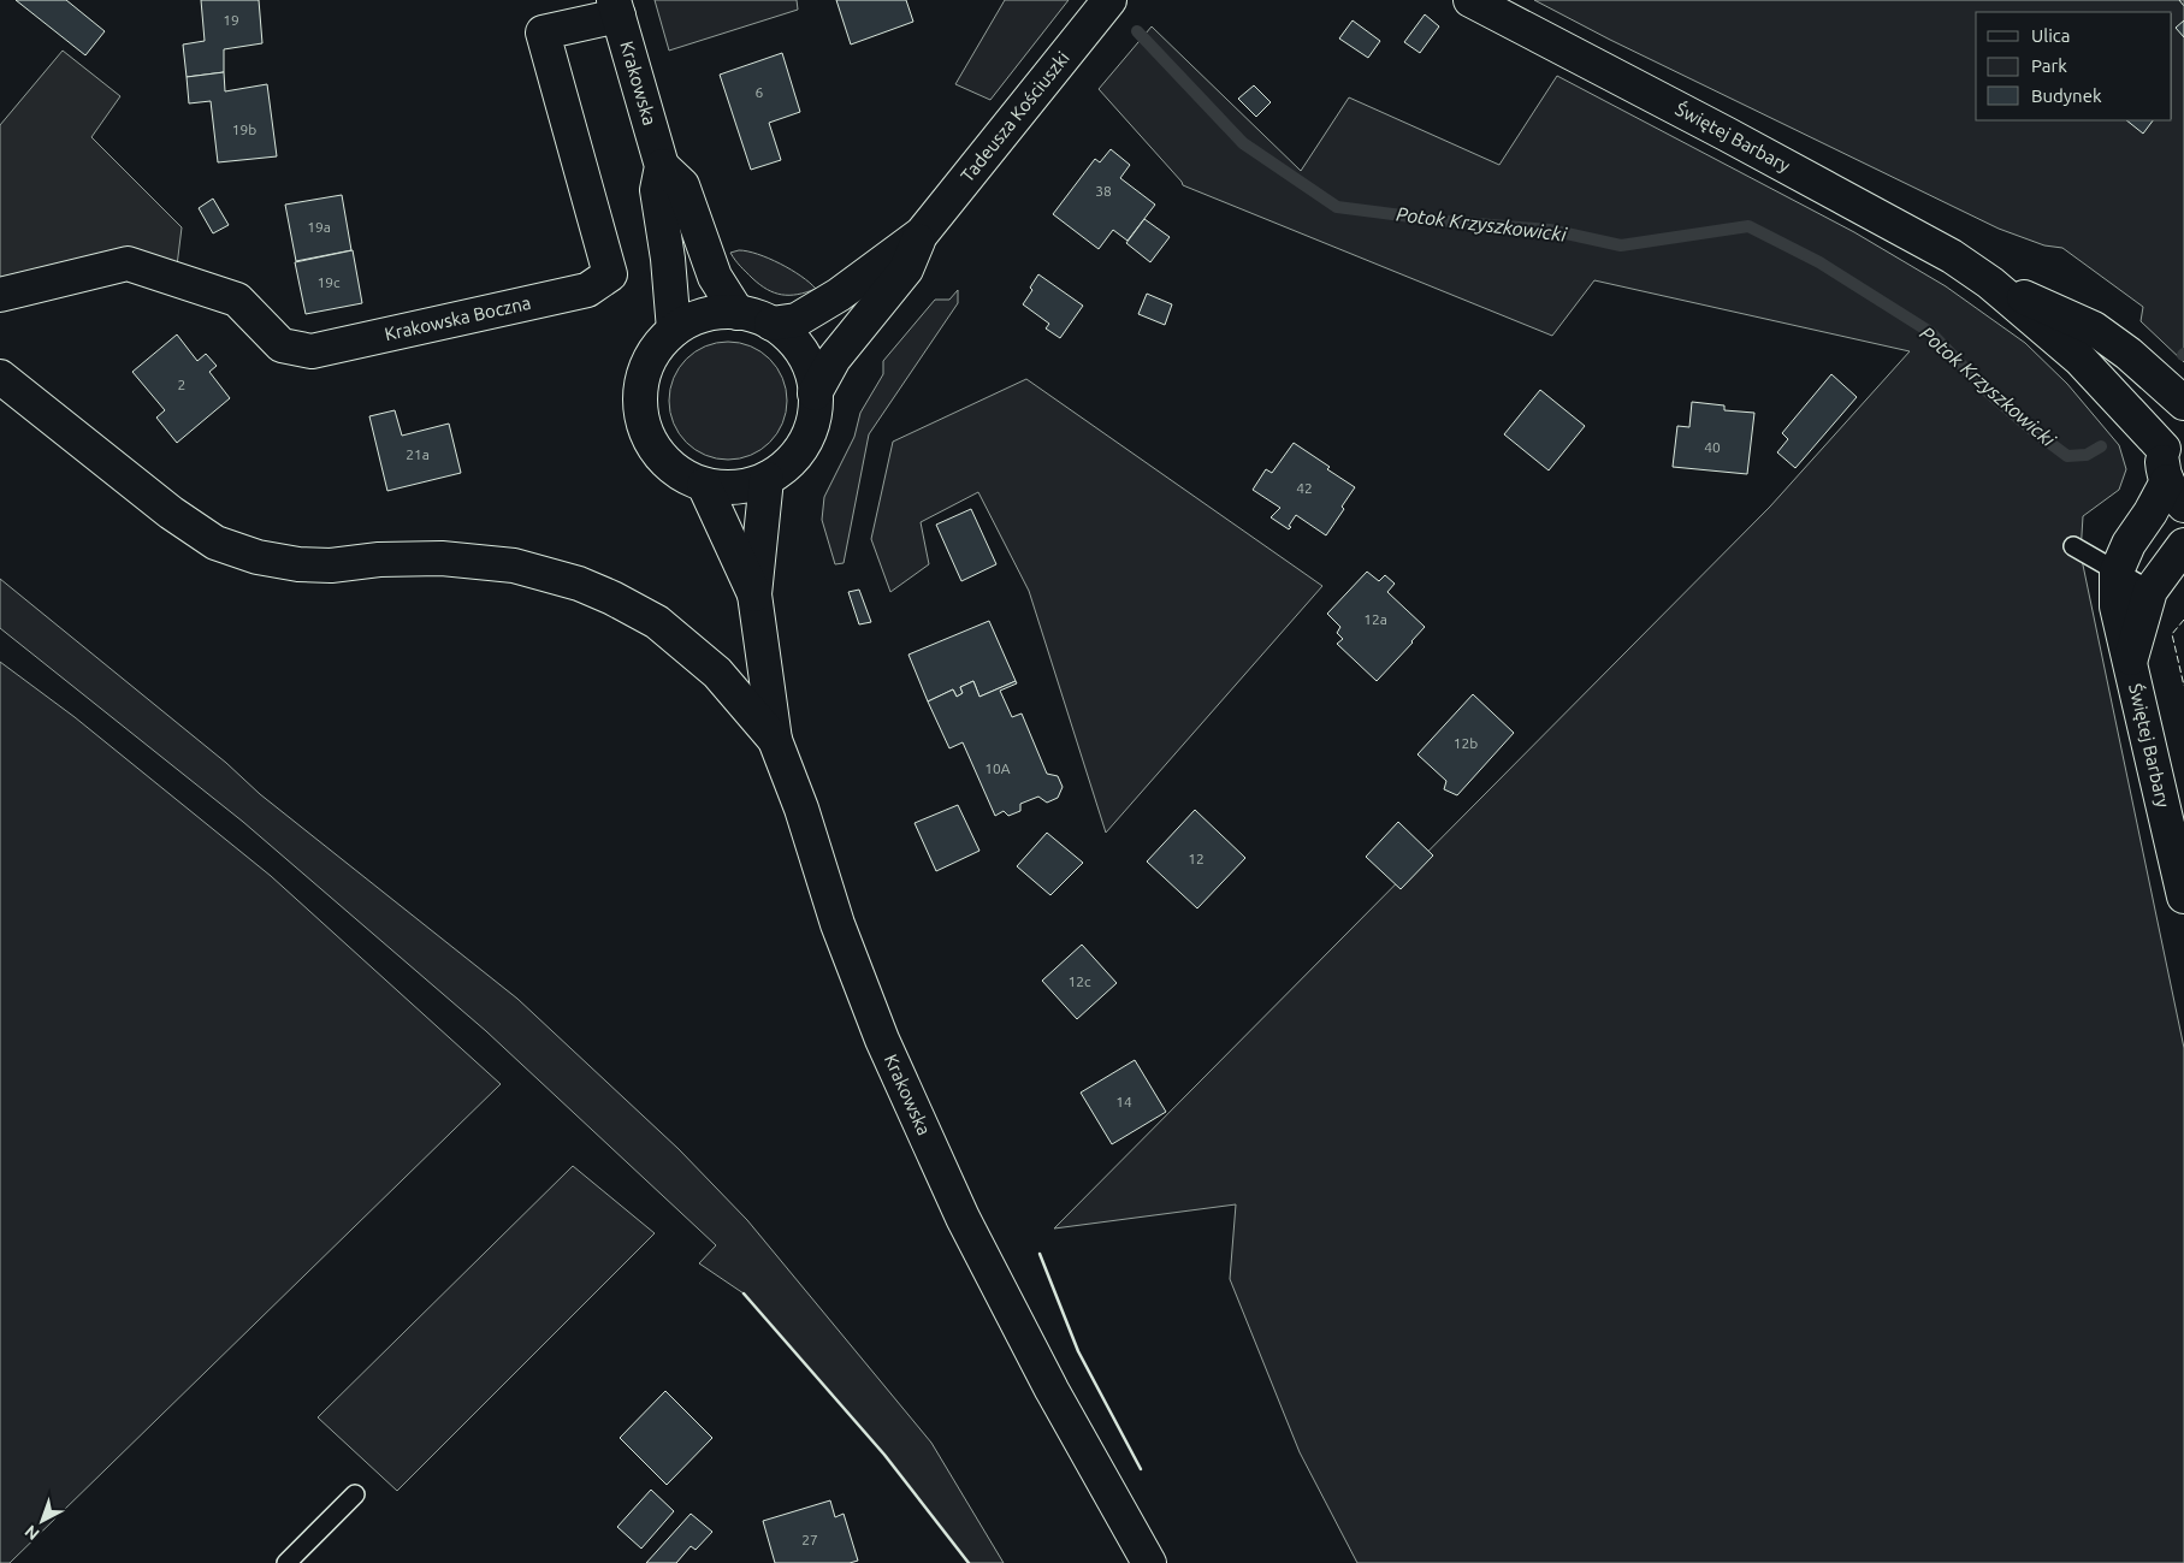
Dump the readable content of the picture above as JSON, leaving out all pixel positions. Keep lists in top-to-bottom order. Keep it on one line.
{"streets":{"street":["Krakowska","Tadeusza Kościuszki","Świętej Barbary","Krakowska Boczna"]},"crossings":[["Krakowska","Tadeusza Kościuszki"],["Krakowska","Krakowska Boczna"]],"water":["Potok Krzyszkowicki"],"house_numbers":["19","6","19b","38","19a","19c","2","40","21a","42","12a","12b","10A","12","12c","14","27"],"legend":["Ulica","Park","Budynek"],"north":"bottom left"}
